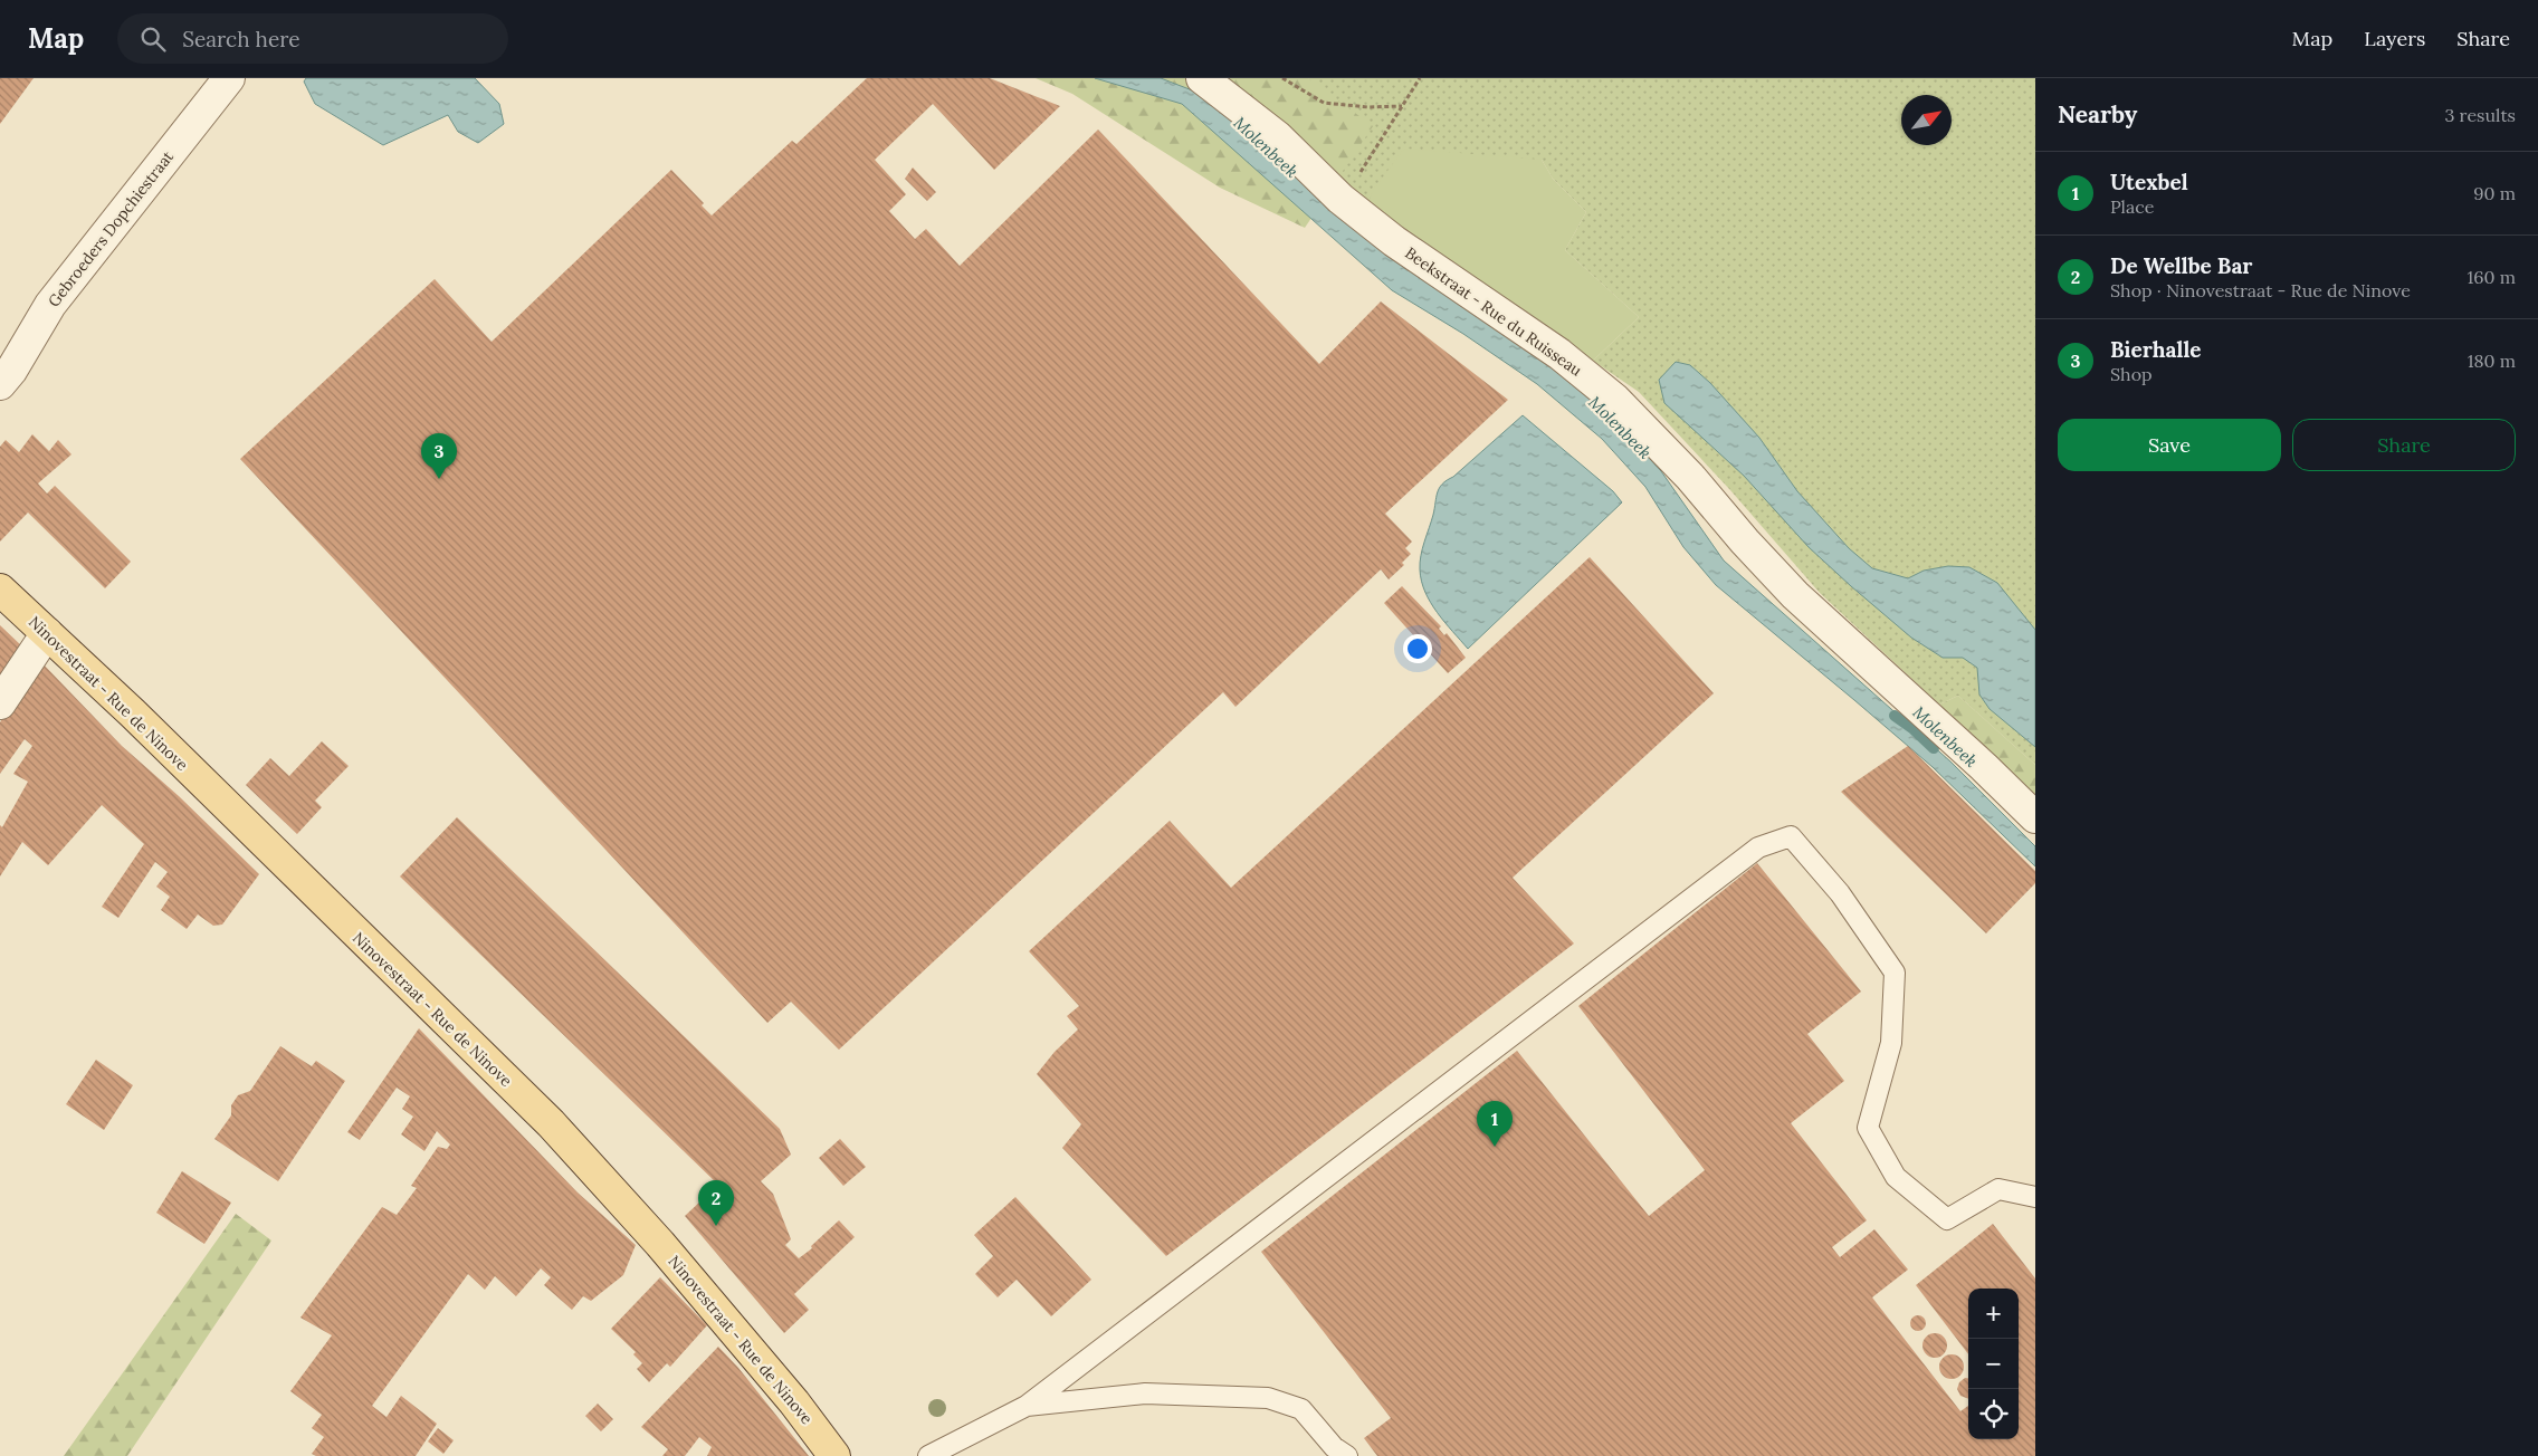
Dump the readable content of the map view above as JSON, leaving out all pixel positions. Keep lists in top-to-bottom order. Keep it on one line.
{"streets":{"main road":["Ninovestraat - Rue de Ninove"],"street":["Gebroeders Dopchiestraat","Beekstraat - Rue du Ruisseau"]},"water":["Molenbeek"],"north":"top right","page":{"header":"Map","search":"Search here","nav":["Map","Layers","Share"],"heading":["Nearby","3 results"],"list":[{"mark":"1","name":"Utexbel","note":"Place","value":"90 m"},{"mark":"2","name":"De Wellbe Bar","note":"Shop · Ninovestraat - Rue de Ninove","value":"160 m"},{"mark":"3","name":"Bierhalle","note":"Shop","value":"180 m"}],"buttons":["Save","Share"],"pins":["3","1","2"],"map_buttons":["+","−"]}}
